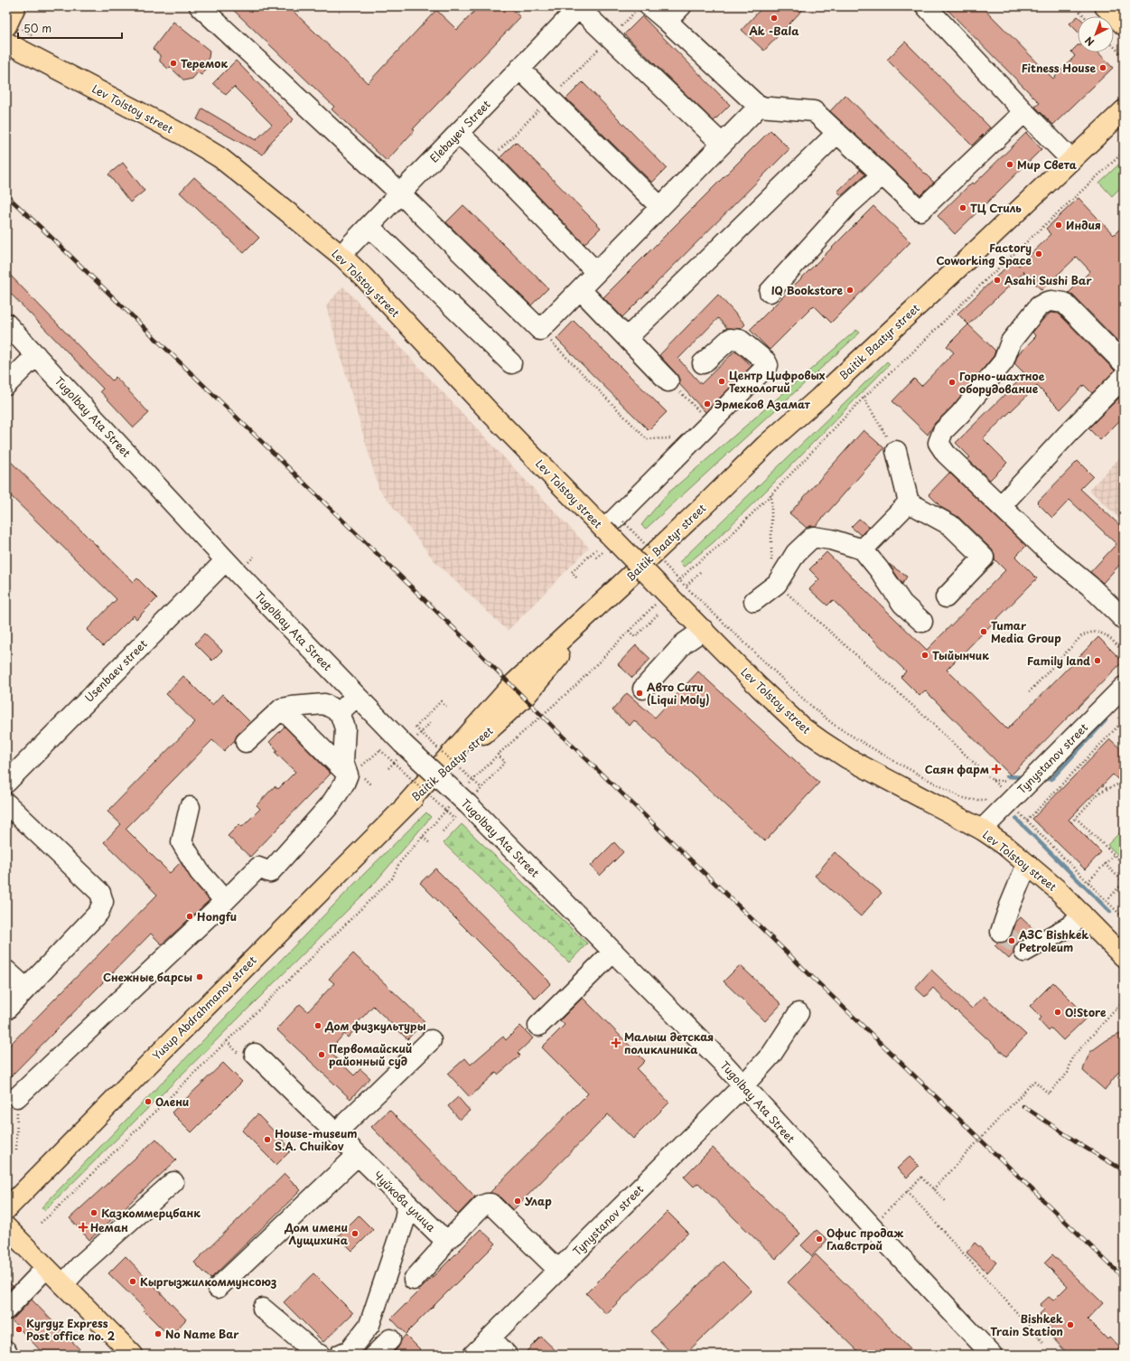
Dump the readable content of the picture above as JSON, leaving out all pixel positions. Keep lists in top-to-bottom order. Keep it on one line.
{"streets":{"main road":["Lev Tolstoy street","Baitik Baatyr street","Yusup Abdrahmanov street"],"street":["Elebayev Street","Tugolbay Ata Street","Usenbaev street","Tynystanov street","Чуйкова улица"]},"crossings":[["Lev Tolstoy street","Elebayev Street"],["Lev Tolstoy street","Tynystanov street"],["Baitik Baatyr street","Yusup Abdrahmanov street"],["Tugolbay Ata Street","Usenbaev street"],["Tugolbay Ata Street","Tynystanov street"],["Tynystanov street","Чуйкова улица"]],"places":{"other":["Ak -Bala","Теремок","Fitness House","Мир Света","ТЦ Стиль","Индия","Factory Coworking Space","Asahi Sushi Bar","IQ Bookstore","Центр Цифровых Технологий","Горно-шахтное оборудование","Эрмеков Азамат","Tumar Media Group","Тыйынчик","Family land","Авто Сити (Liqui Moly)","Hongfu","АЗС Bishkek Petroleum","Снежные барсы","O!Store","Дом физкультуры","Первомайский районный суд","Олени","House-museum S.A. Chuikov","Улар","Казкоммерцбанк","Дом имени Лущихина","Офис продаж Главстрой","Кыргызжилкоммунсоюз","Bishkek Train Station","Kyrgyz Express Post office no. 2","No Name Bar"],"health":["Саян фарм","Малыш детская поликлиника","Неман"]},"scale_bar":"50 m","north":"bottom left"}
